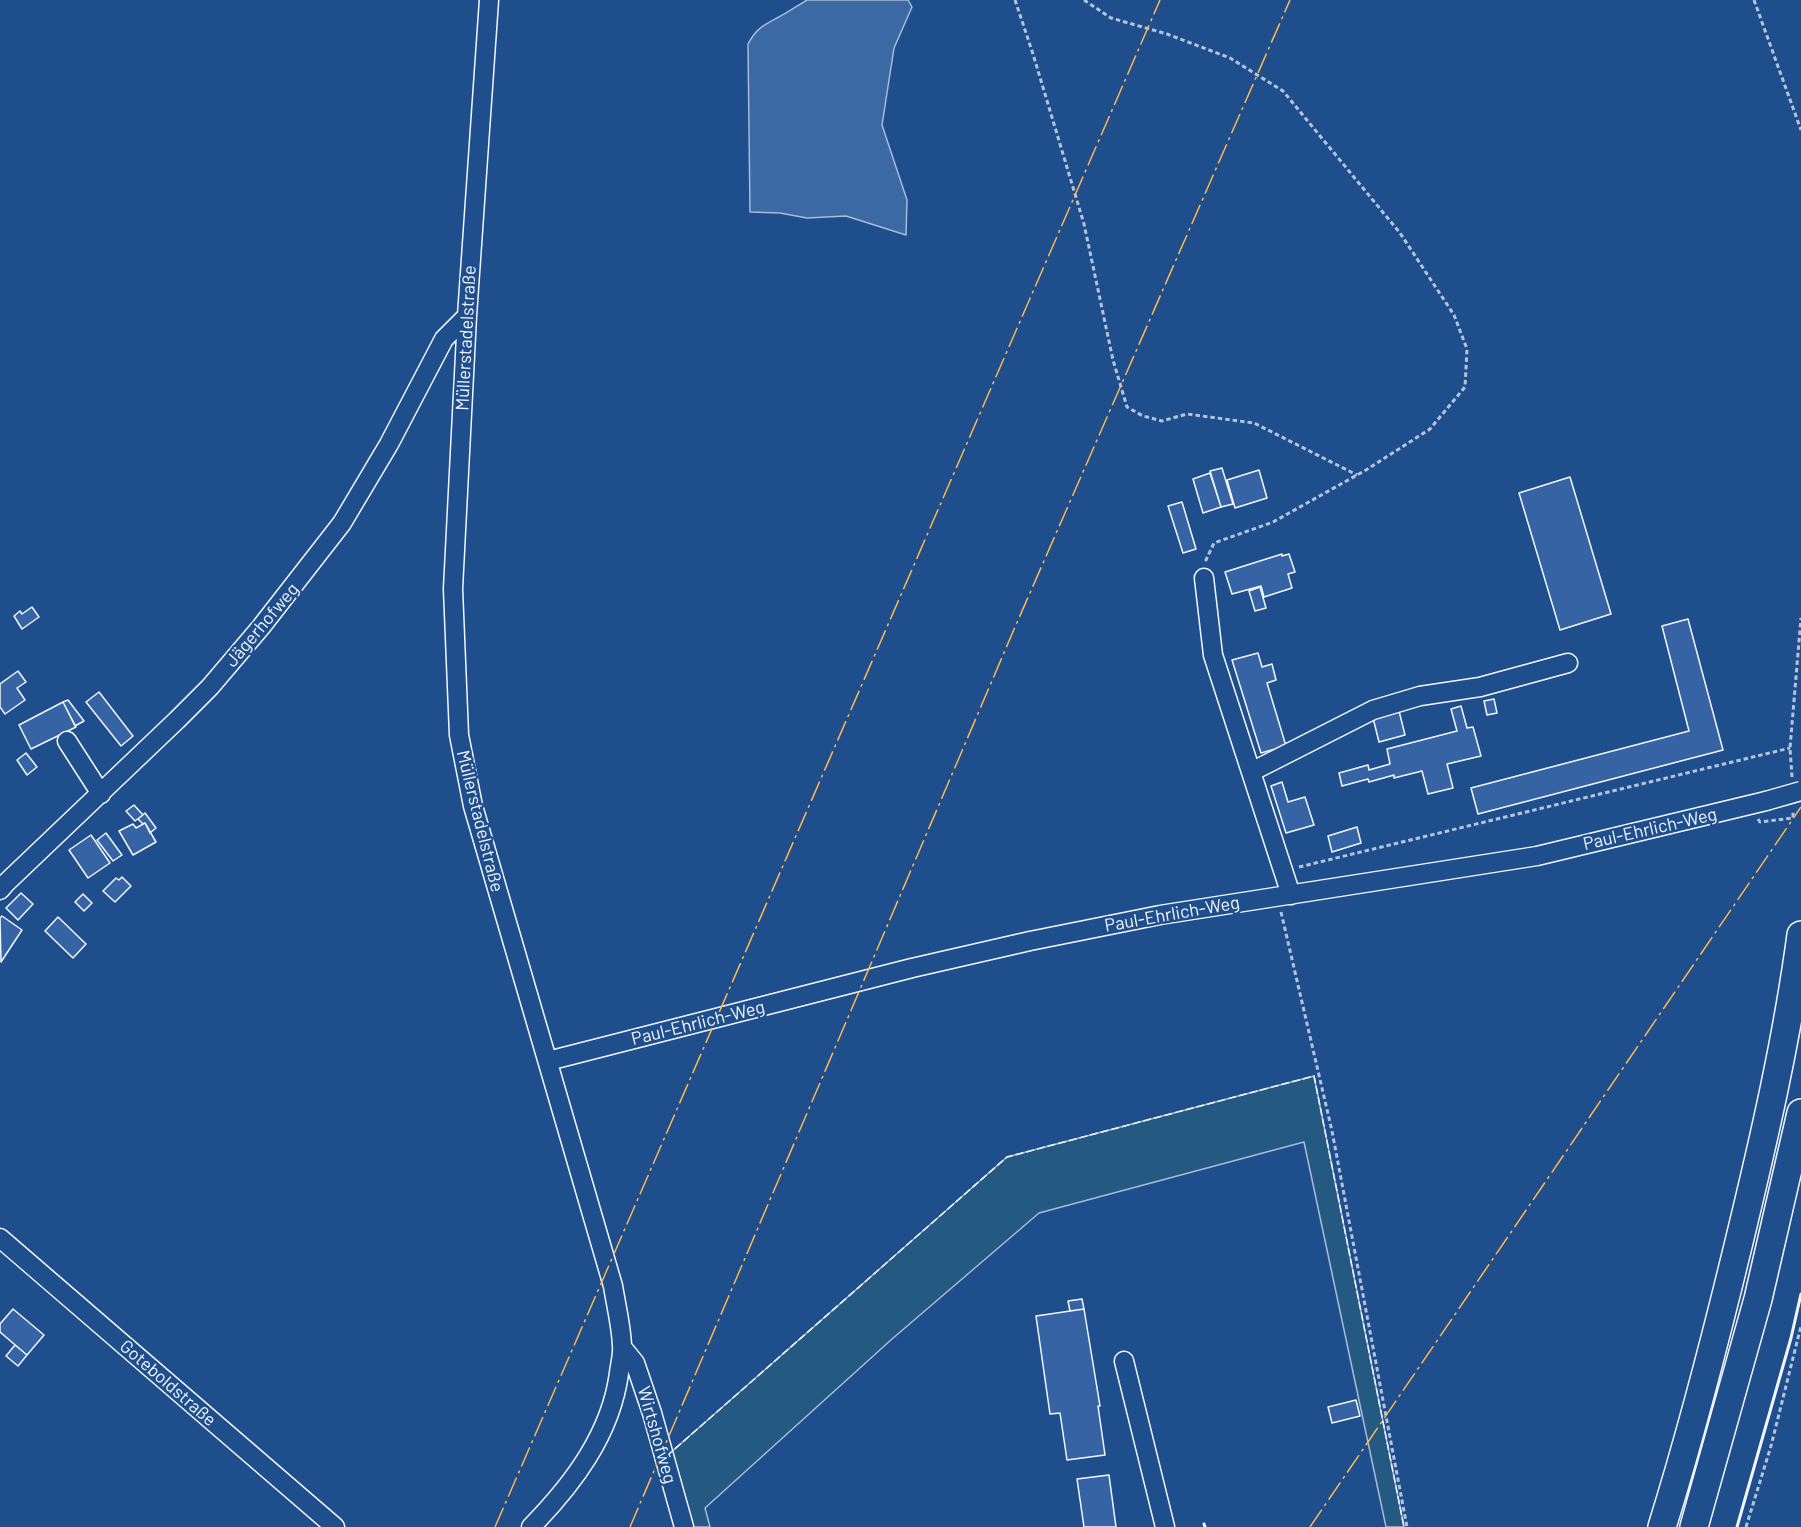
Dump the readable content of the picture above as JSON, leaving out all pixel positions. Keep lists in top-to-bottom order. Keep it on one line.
{"streets":{"street":["Müllerstadelstraße","Jägerhofweg","Paul-Ehrlich-Weg","Goteboldstraße","Wirtshofweg"]},"crossings":[["Müllerstadelstraße","Jägerhofweg"],["Müllerstadelstraße","Paul-Ehrlich-Weg"],["Müllerstadelstraße","Wirtshofweg"]]}
